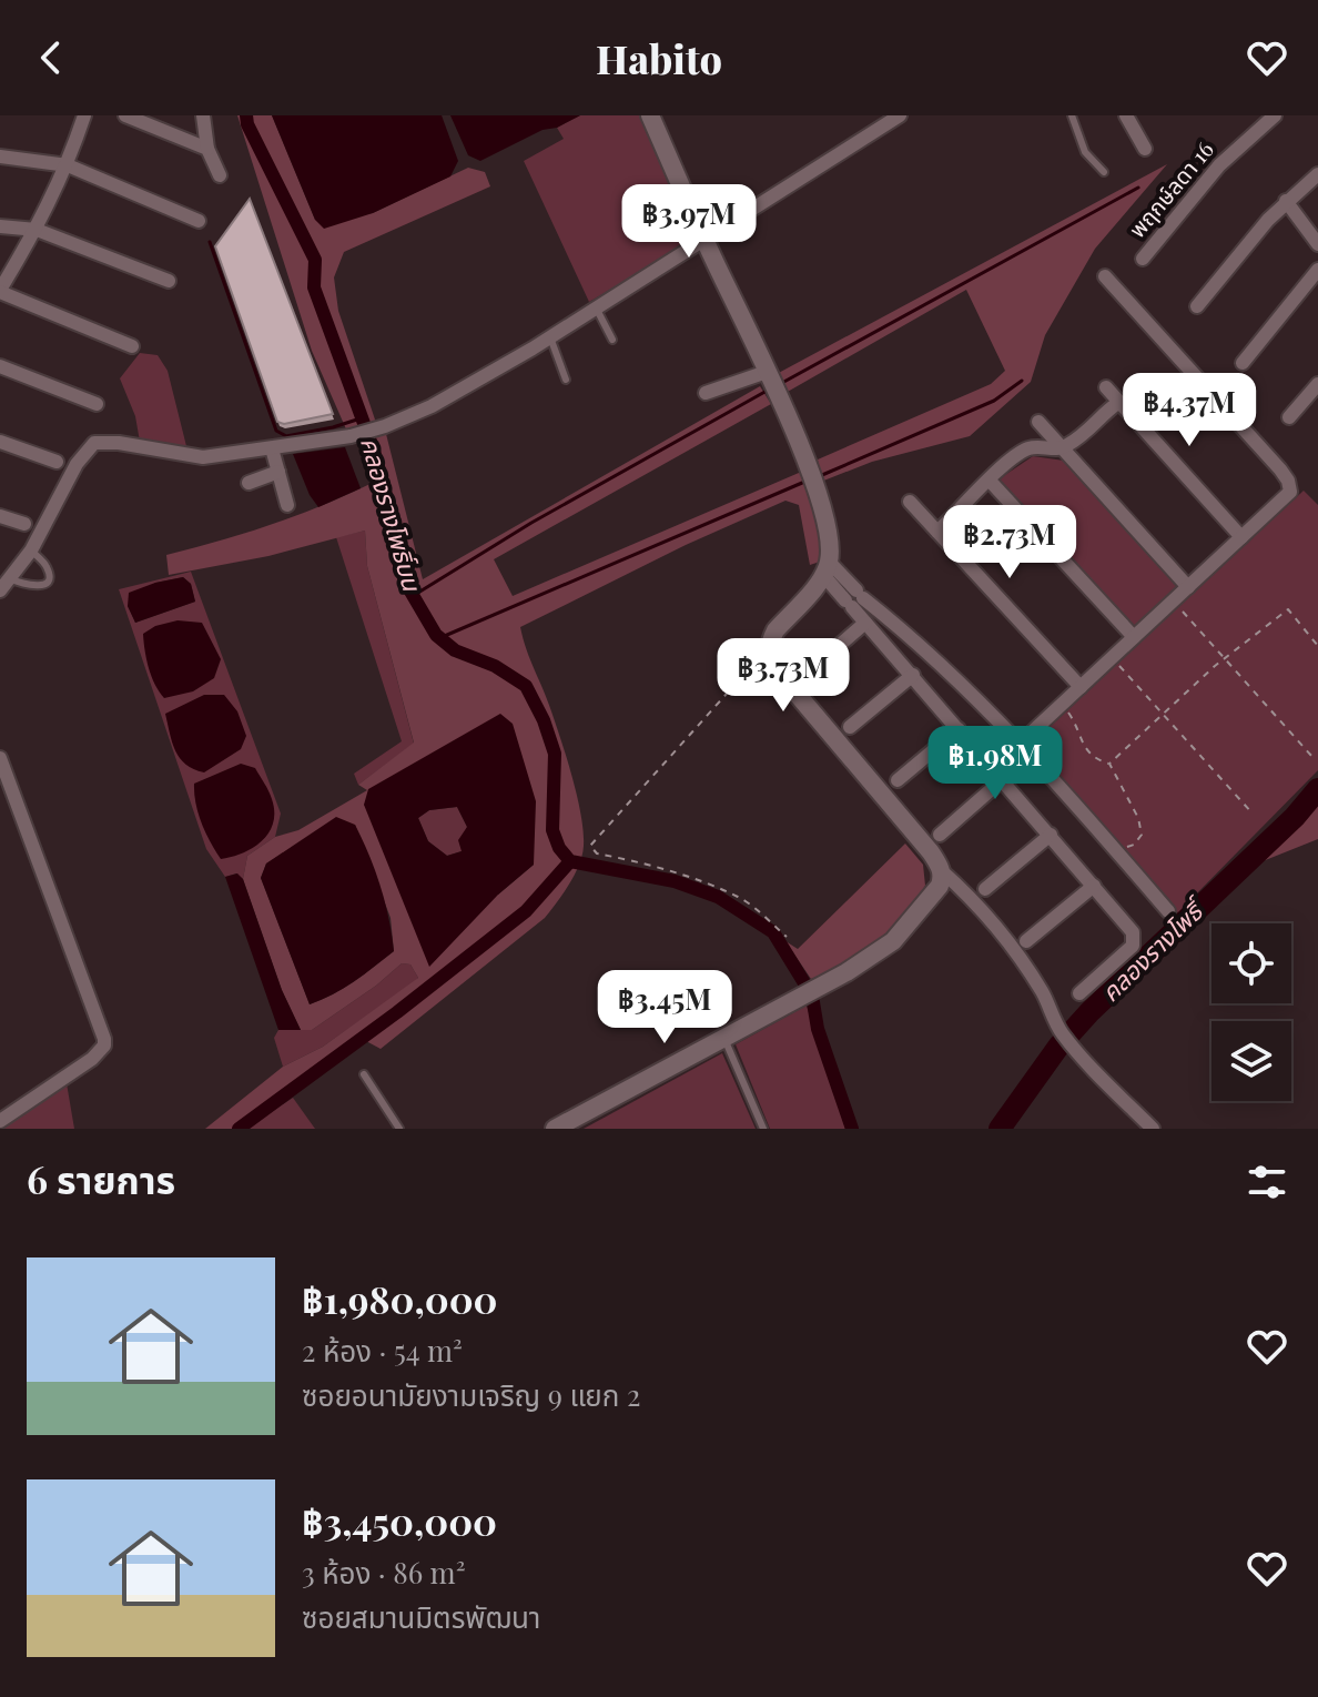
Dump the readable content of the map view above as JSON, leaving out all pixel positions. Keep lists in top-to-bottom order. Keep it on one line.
{"streets":{"street":["พฤกษ์ลดา 16"]},"water":["คลองรางโพธิ์บน","คลองรางโพธิ์"],"page":{"header":"Habito","price":["฿3.97M","฿4.37M","฿2.73M","฿3.73M","฿1.98M","฿3.45M"],"heading":"6 รายการ","list":[{"name":"฿1,980,000","note":"2 ห้อง · 54 m² · ซอยอนามัยงามเจริญ 9 แยก 2"},{"name":"฿3,450,000","note":"3 ห้อง · 86 m² · ซอยสมานมิตรพัฒนา"}]}}
